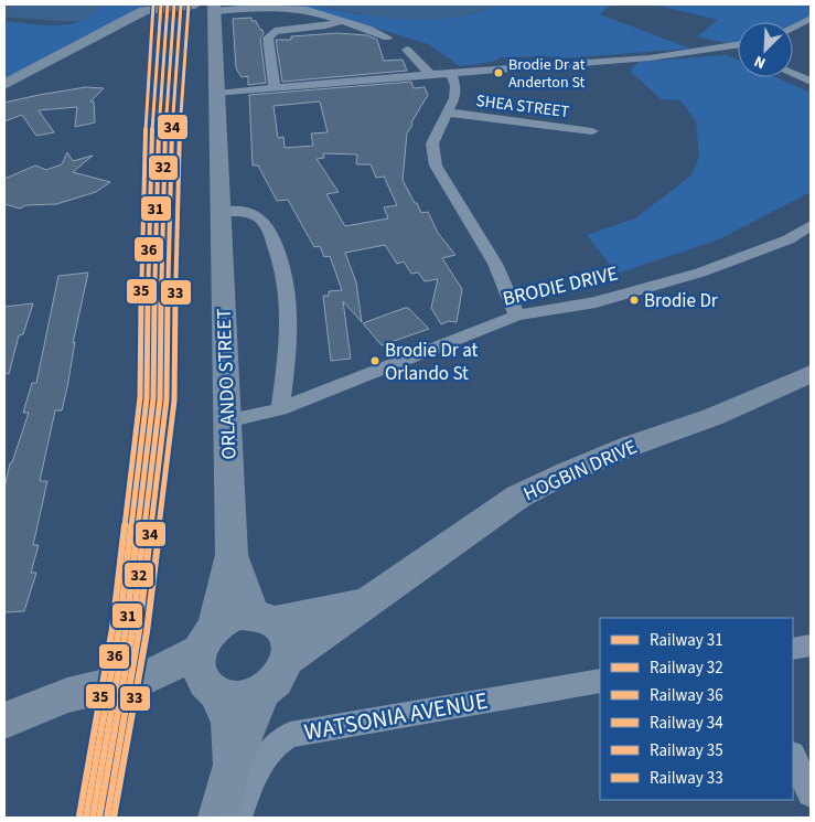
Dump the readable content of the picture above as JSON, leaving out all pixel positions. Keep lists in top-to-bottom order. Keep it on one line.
{"streets":{"street":["SHEA STREET","BRODIE DRIVE","ORLANDO STREET","HOGBIN DRIVE","WATSONIA AVENUE"]},"crossings":[["BRODIE DRIVE","ORLANDO STREET"],["ORLANDO STREET","HOGBIN DRIVE"]],"places":["Brodie Dr at Anderton St","Brodie Dr","Brodie Dr at Orlando St"],"lines":["rail line 31","rail line 32","rail line 36","rail line 35","rail line 34","rail line 33"],"legend":["Railway 31","Railway 32","Railway 36","Railway 34","Railway 35","Railway 33"],"north":"bottom left"}
